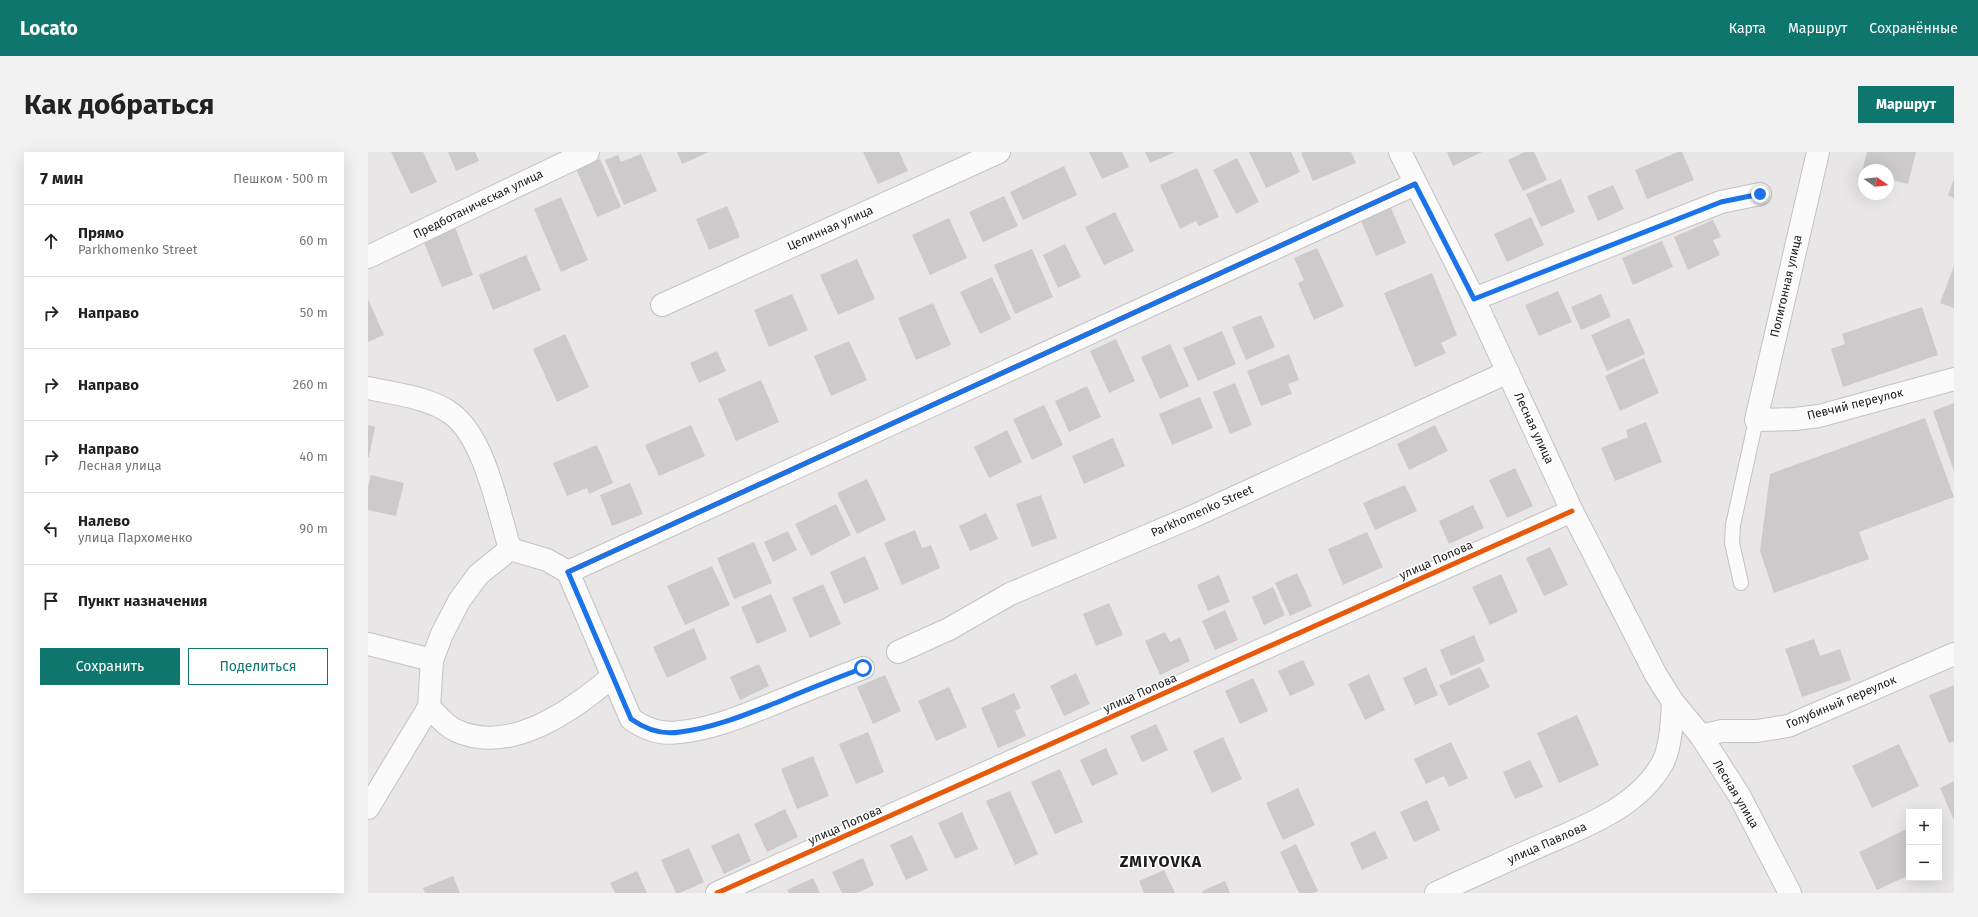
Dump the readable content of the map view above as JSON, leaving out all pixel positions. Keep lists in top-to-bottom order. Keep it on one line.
{"streets":{"street":["Предботаническая улица","Целинная улица","Полигонная улица","Певчий переулок","Лесная улица","Parkhomenko Street","улица Попова","Голубиный переулок","улица Павлова"]},"crossings":[["Полигонная улица","Певчий переулок"],["Лесная улица","Parkhomenko Street"],["Лесная улица","улица Попова"],["Лесная улица","Голубиный переулок"],["Лесная улица","улица Павлова"]],"districts":["ZMIYOVKA"],"north":"right","page":{"header":"Locato","nav":["Карта","Маршрут","Сохранённые"],"buttons":["Маршрут",["Сохранить","Поделиться"]],"title":"Как добраться","heading":["7 мин","Пешком · 500 m"],"list":[["Прямо","Parkhomenko Street","60 m"],["Направо","50 m"],["Направо","260 m"],["Направо","Лесная улица","40 m"],["Налево","улица Пархоменко","90 m"],"Пункт назначения"],"map_buttons":["+","−"]}}
